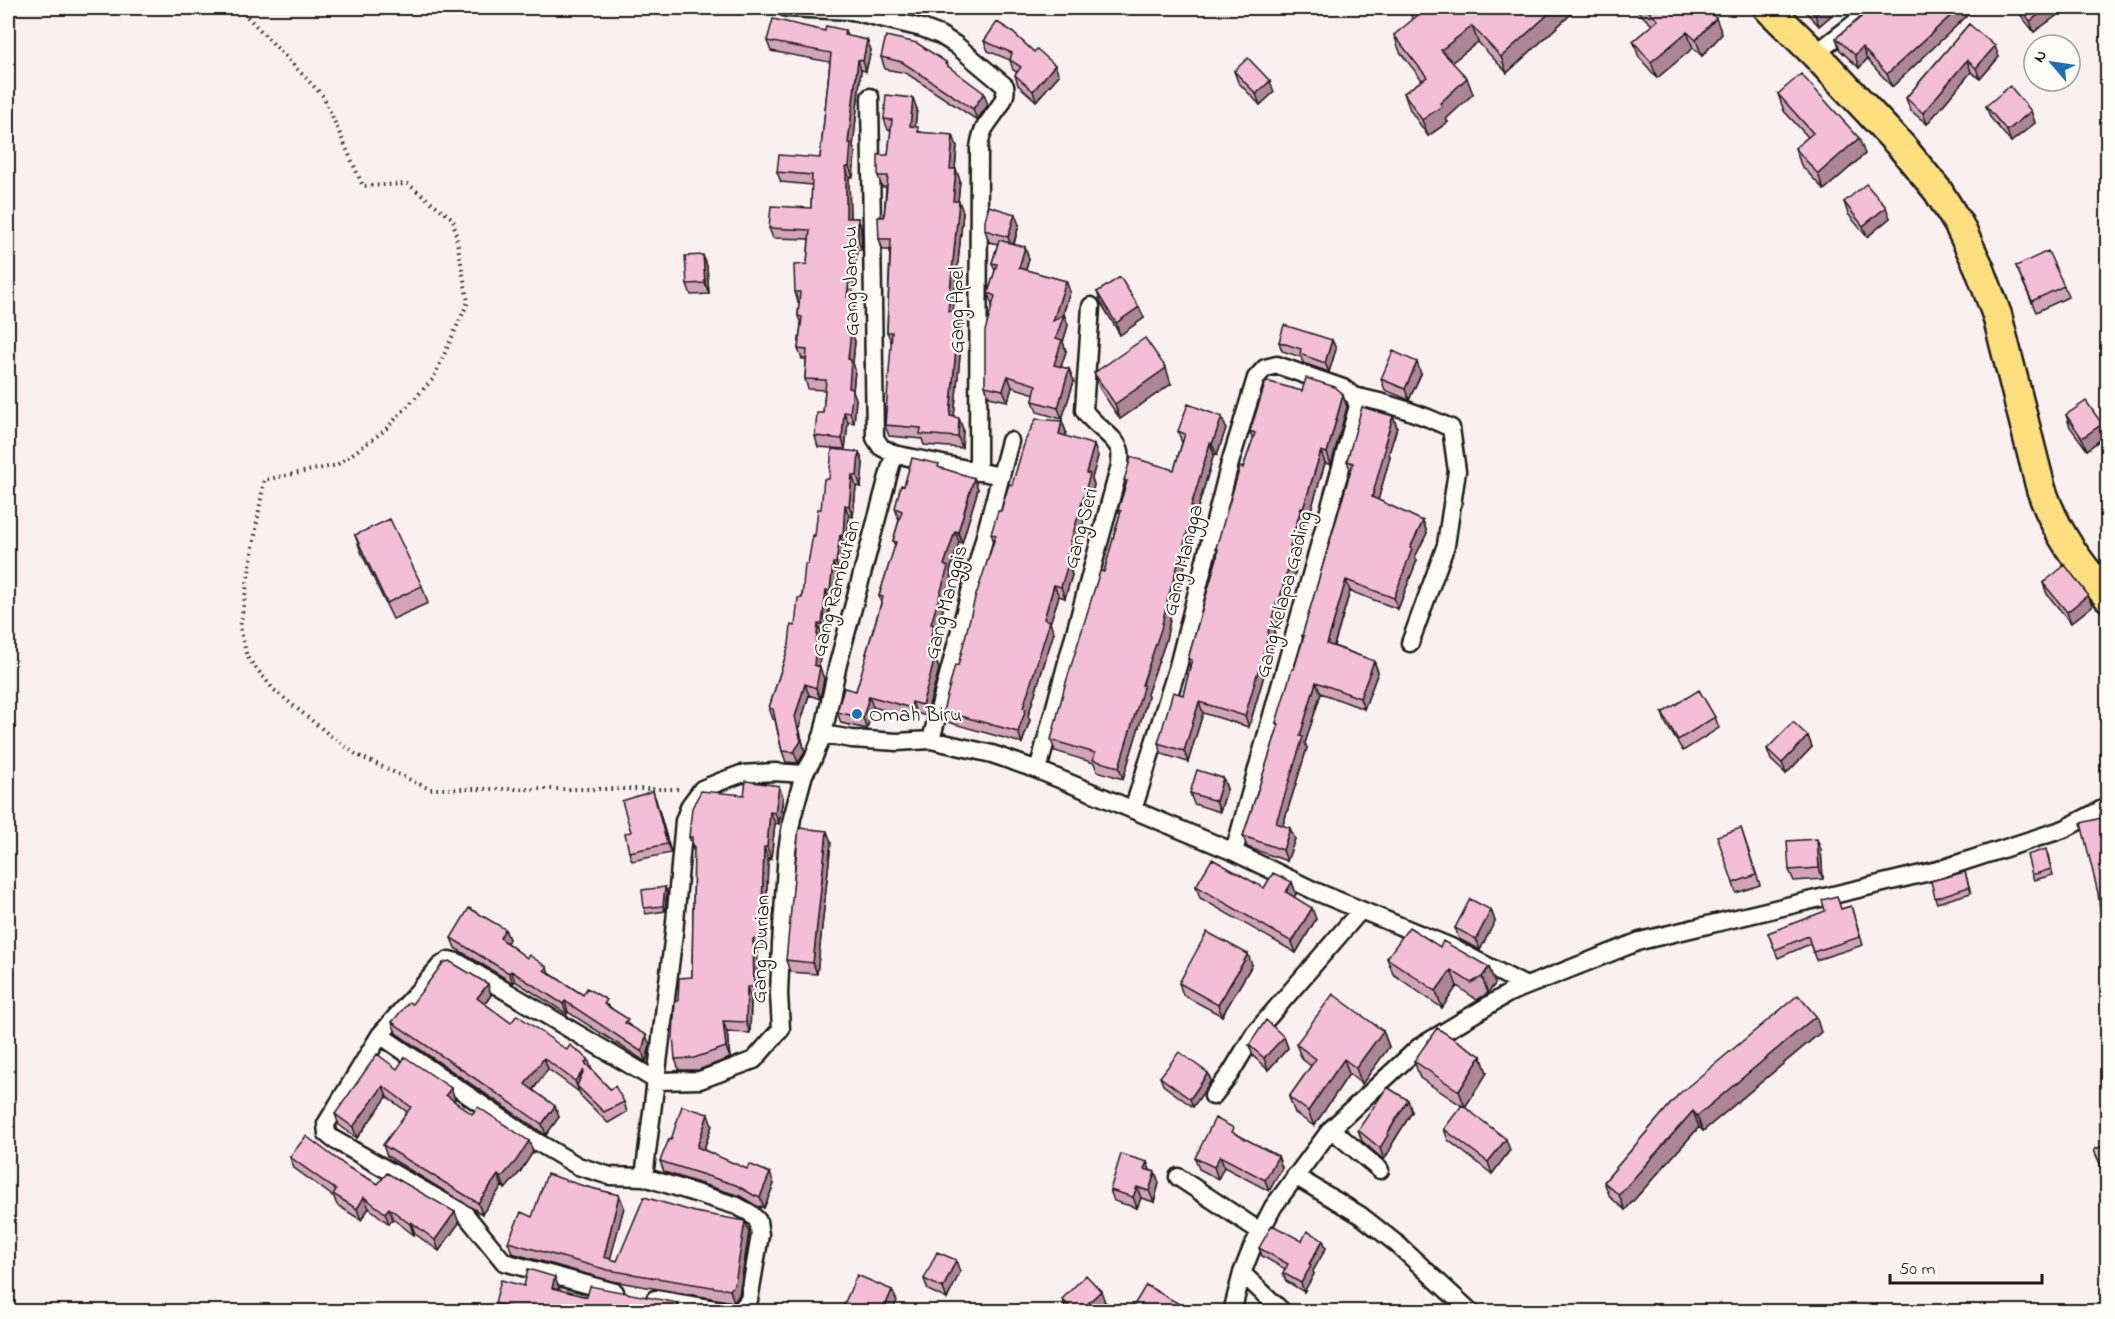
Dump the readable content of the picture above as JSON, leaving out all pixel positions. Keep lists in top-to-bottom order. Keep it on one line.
{"streets":{"street":["Gang Jambu","Gang Apel","Gang Seri","Gang Mangga","Gang Rambutan","Gang Kelapa Gading","Gang Manggis","Gang Durian"]},"crossings":[["Gang Jambu","Gang Rambutan"],["Gang Mangga","Gang Kelapa Gading"],["Gang Rambutan","Gang Durian"]],"places":["Omah Biru"],"scale_bar":"50 m","north":"top left"}
